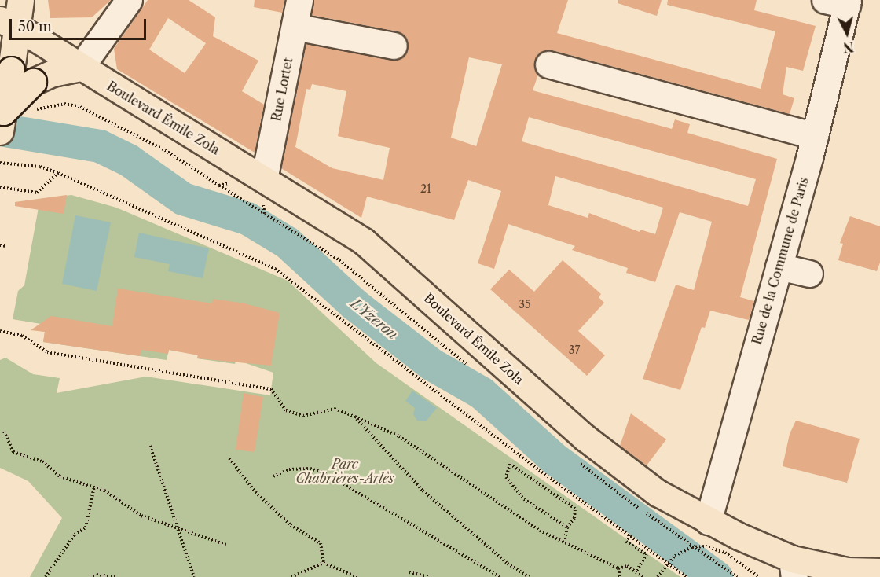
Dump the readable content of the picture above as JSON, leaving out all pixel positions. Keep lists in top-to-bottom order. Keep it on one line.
{"streets":{"main road":["Boulevard Émile Zola"],"street":["Rue Lortet","Rue de la Commune de Paris"]},"crossings":[["Rue Lortet","Boulevard Émile Zola"],["Boulevard Émile Zola","Rue de la Commune de Paris"]],"water":["L'Yzeron"],"parks":["Parc Chabrières-Arlès"],"house_numbers":["21","35","37"],"scale_bar":"50 m","north":"bottom"}
